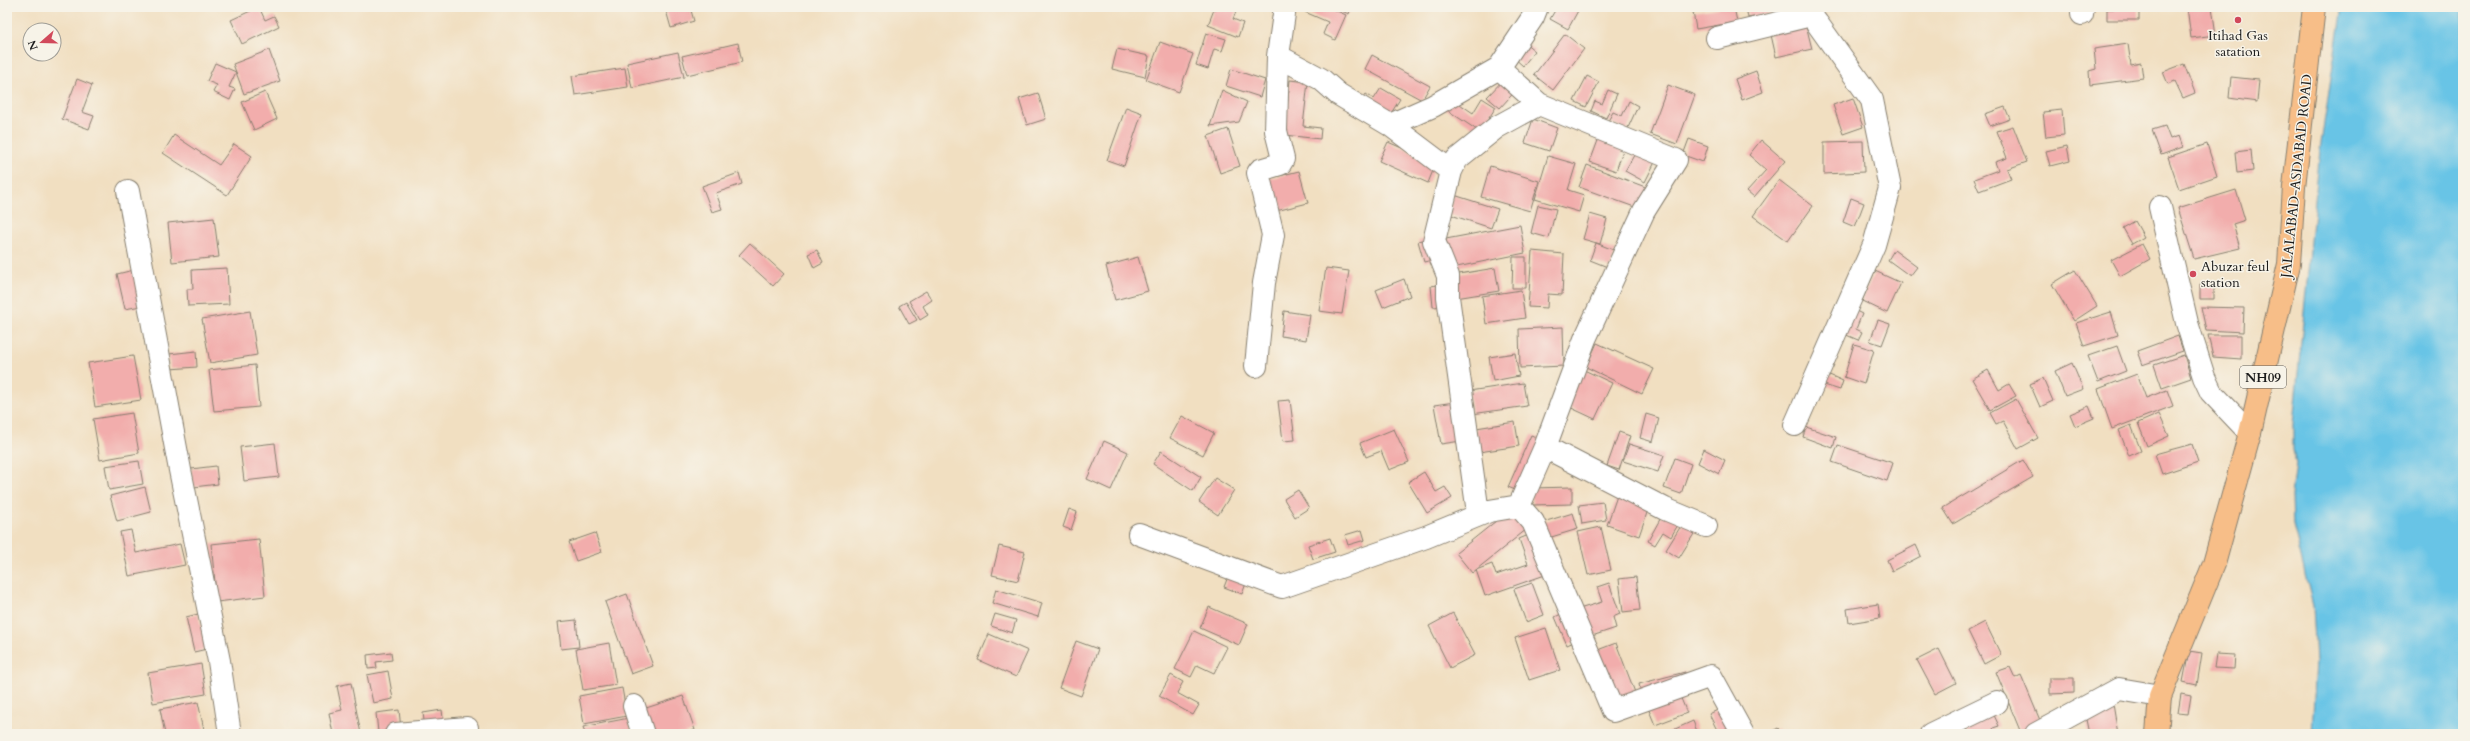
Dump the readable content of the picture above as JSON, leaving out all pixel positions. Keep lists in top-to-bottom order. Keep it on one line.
{"streets":{"main road":["JALALABAD-ASDABAD ROAD","NH09"]},"places":["Itihad Gas satation","Abuzar feul station"],"north":"left"}
